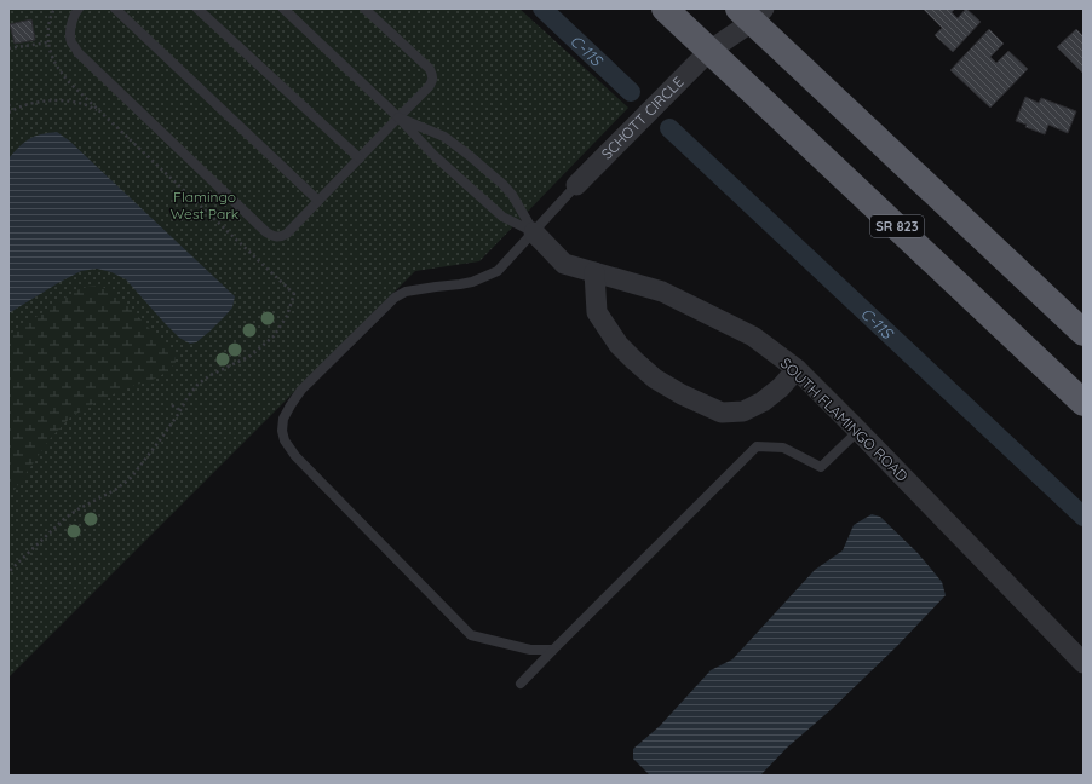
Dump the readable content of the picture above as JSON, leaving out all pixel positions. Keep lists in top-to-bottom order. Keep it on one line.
{"streets":{"highway":["SR 823"],"street":["SCHOTT CIRCLE","SOUTH FLAMINGO ROAD"]},"crossings":[["SCHOTT CIRCLE","SR 823"]],"water":["C-11S"],"parks":["Flamingo West Park"]}
